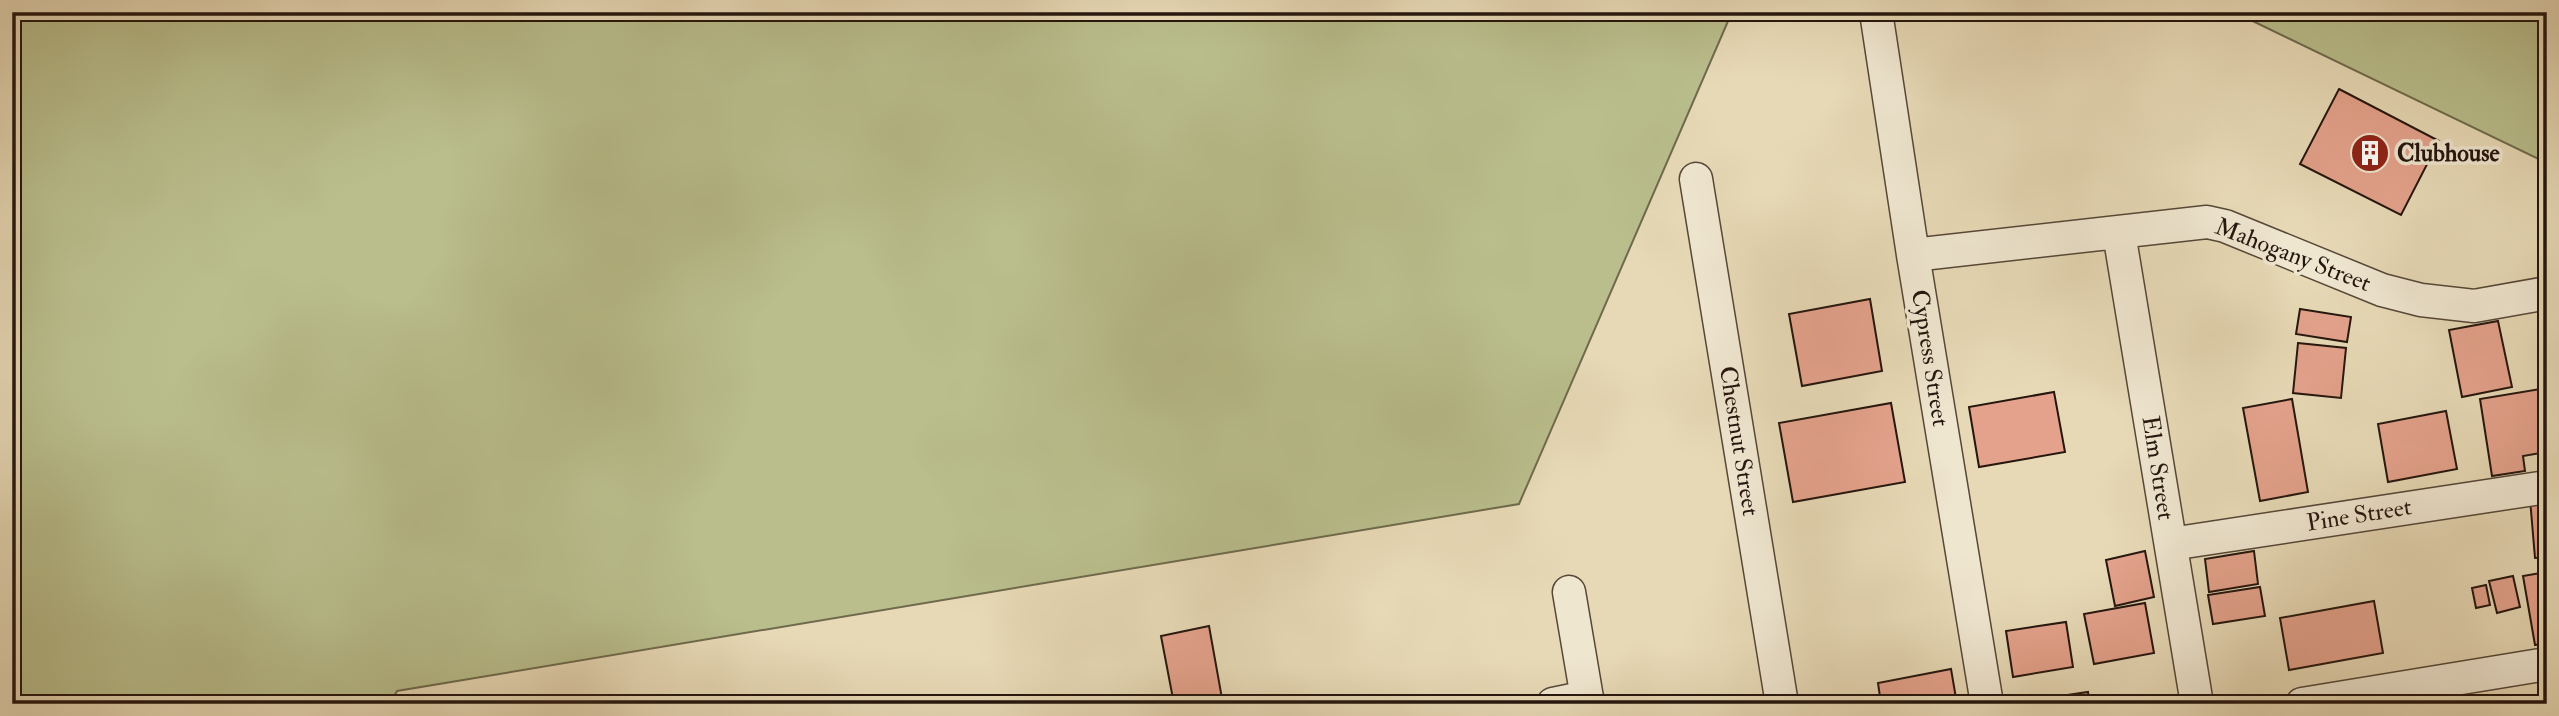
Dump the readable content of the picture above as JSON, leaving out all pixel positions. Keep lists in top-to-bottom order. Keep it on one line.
{"streets":{"street":["Mahogany Street","Cypress Street","Chestnut Street","Elm Street","Pine Street"]},"crossings":[["Mahogany Street","Cypress Street"],["Mahogany Street","Elm Street"],["Elm Street","Pine Street"]],"places":{"building":["Clubhouse"]}}
